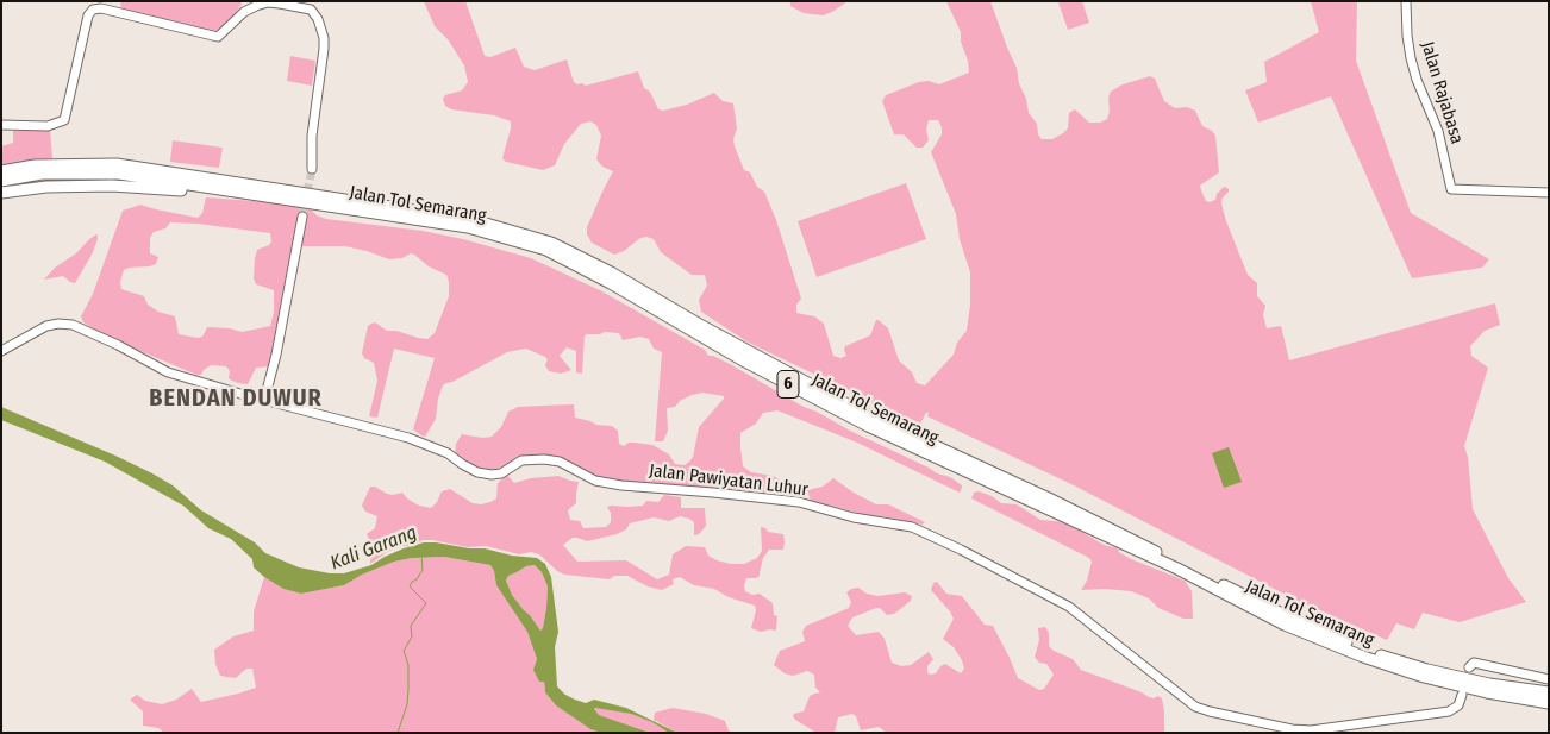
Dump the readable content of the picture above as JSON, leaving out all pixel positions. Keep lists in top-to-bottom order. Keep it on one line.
{"streets":{"highway":["Jalan Tol Semarang","6"],"main road":["Jalan Rajabasa","Jalan Pawiyatan Luhur"]},"districts":["BENDAN DUWUR"],"water":["Kali Garang"]}
